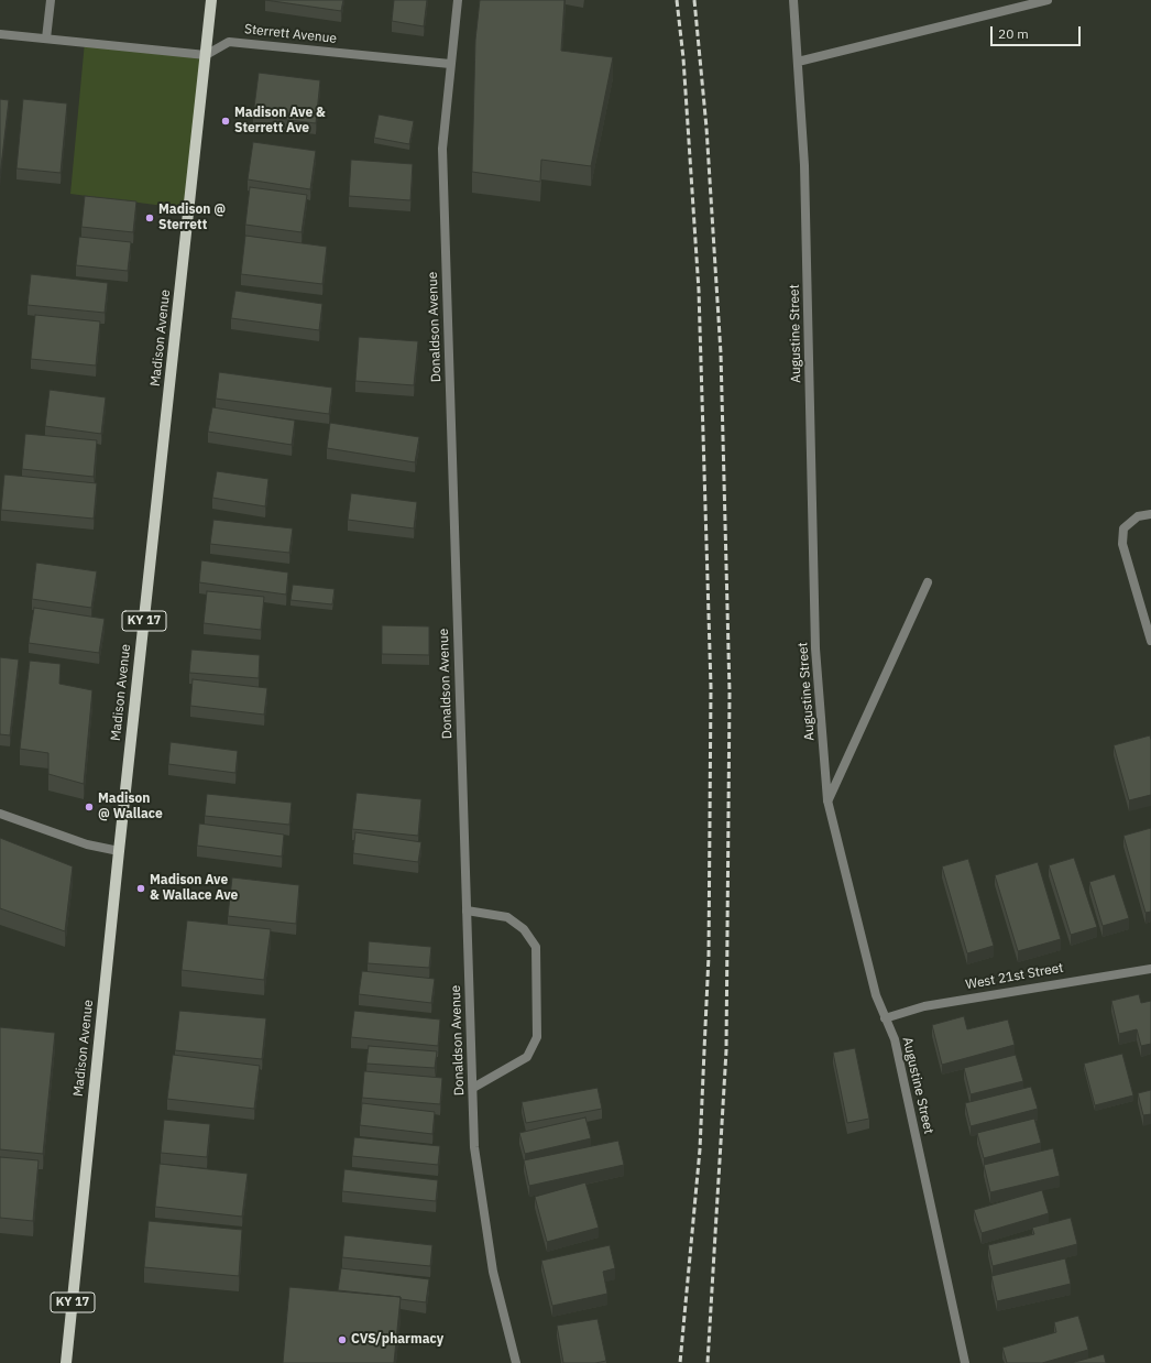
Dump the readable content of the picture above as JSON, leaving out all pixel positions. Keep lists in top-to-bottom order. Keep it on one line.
{"streets":{"main road":["Madison Avenue","KY 17"],"street":["Sterrett Avenue","Donaldson Avenue","Augustine Street","West 21st Street"]},"crossings":[["Sterrett Avenue","Donaldson Avenue"],["Sterrett Avenue","Madison Avenue"],["Augustine Street","West 21st Street"]],"places":["Madison Ave & Sterrett Ave","Madison @ Sterrett","Madison @ Wallace","Madison Ave & Wallace Ave","CVS/pharmacy"],"scale_bar":"20 m"}
